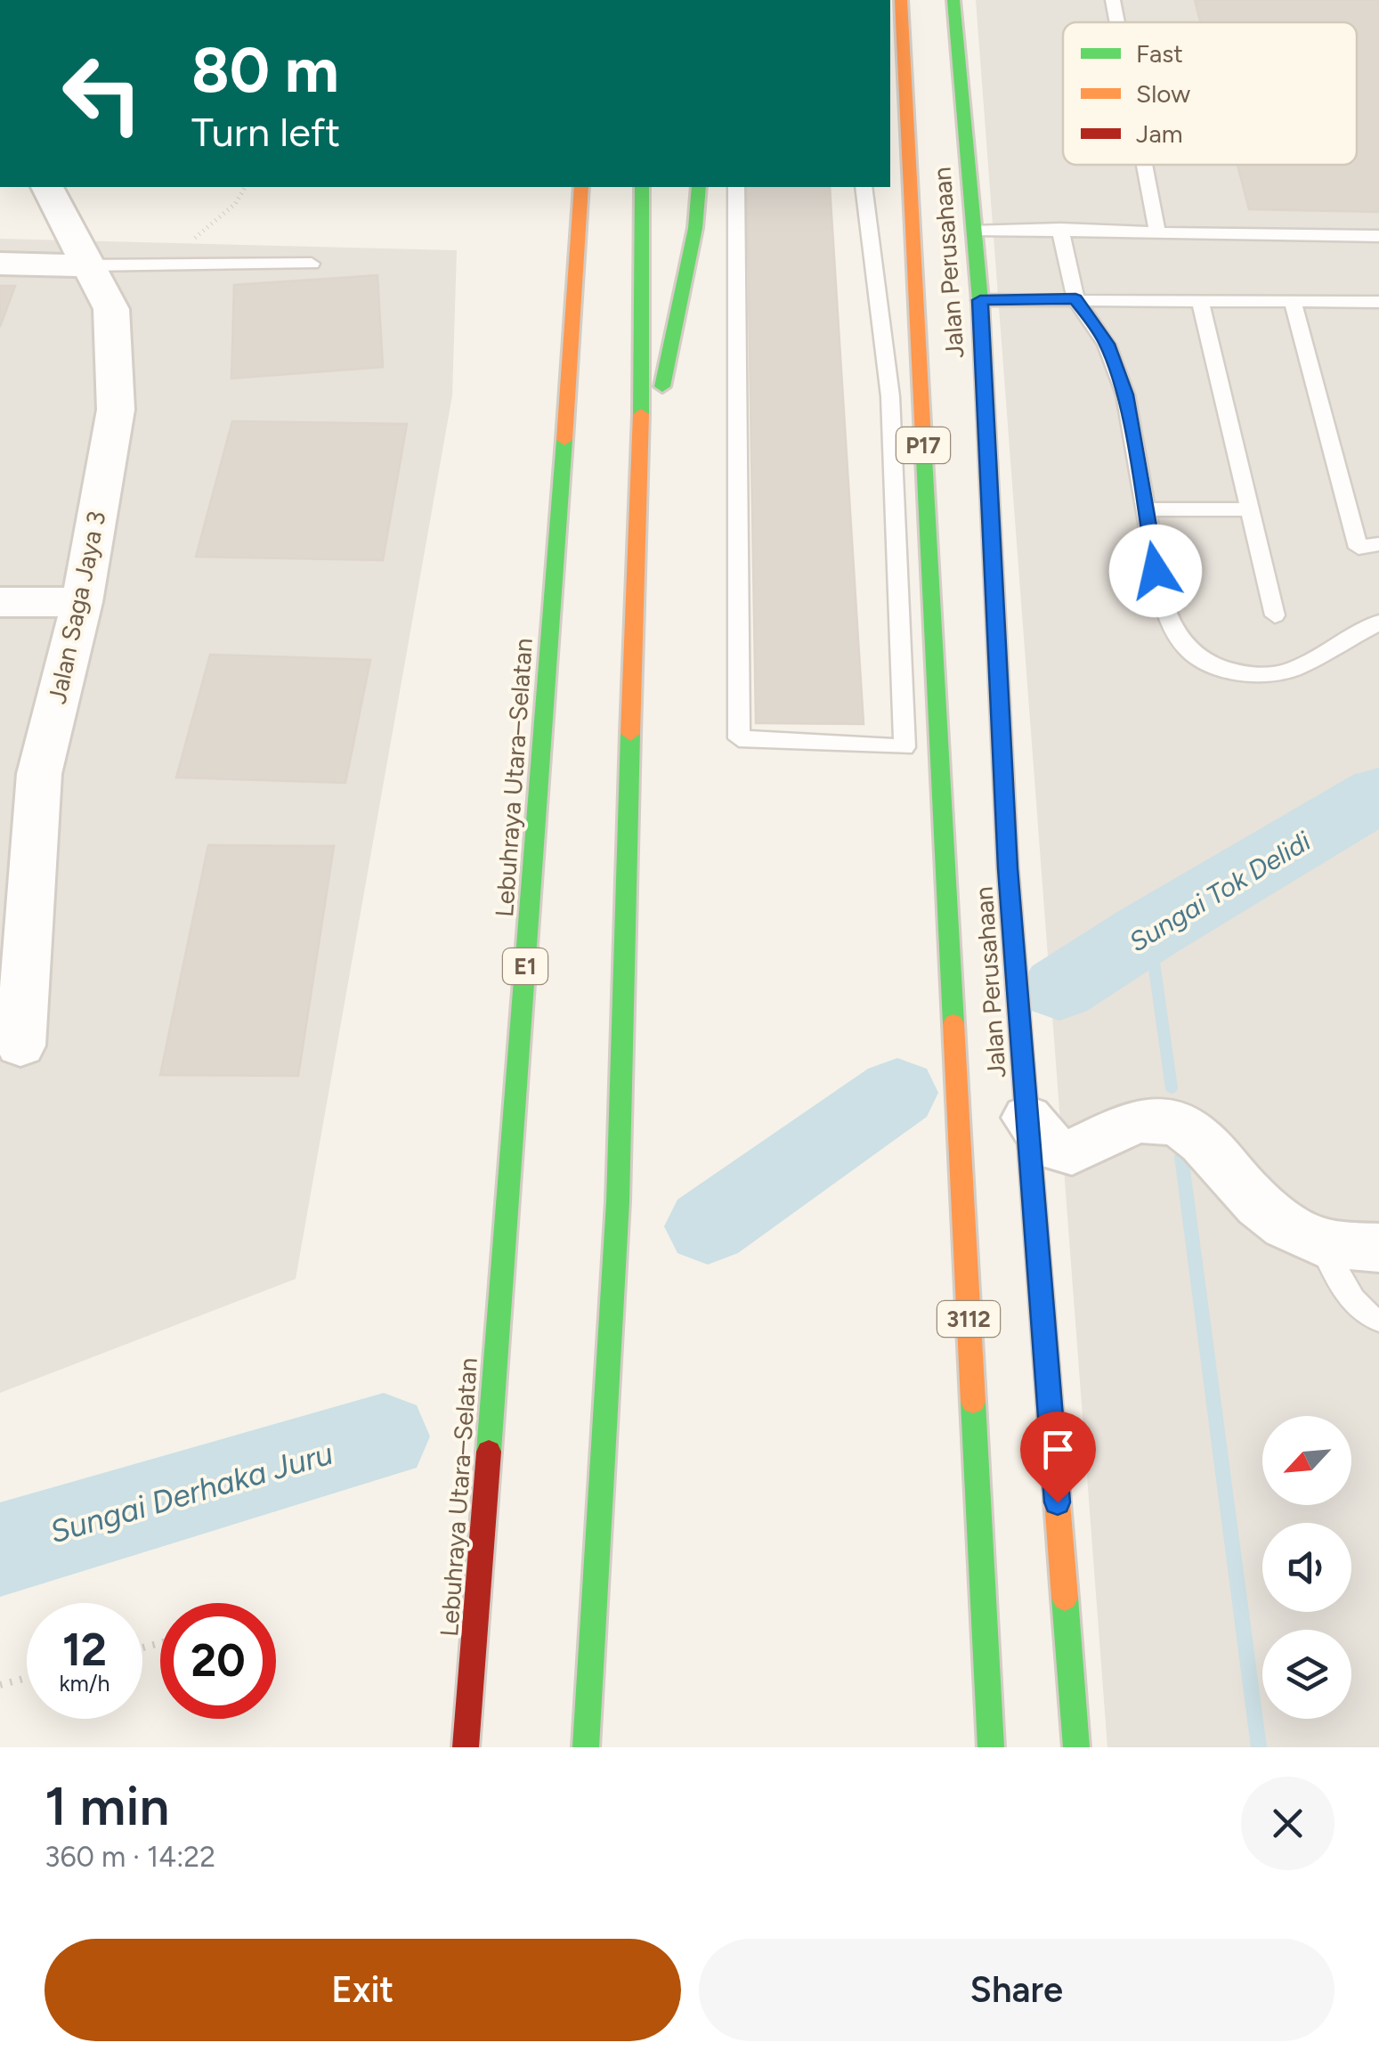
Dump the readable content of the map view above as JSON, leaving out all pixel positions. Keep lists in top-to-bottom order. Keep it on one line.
{"streets":{"main road":["Jalan Perusahaan","P17","Lebuhraya Utara–Selatan","E1","3112"],"street":["Jalan Saga Jaya 3"]},"water":["Sungai Tok Delidi","Sungai Derhaka Juru"],"legend":["Fast","Slow","Jam"],"north":"bottom left","page":{"turn":["80 m","Turn left"],"speed":"12 km/h","limit":"20","heading":["1 min","360 m · 14:22"],"buttons":["Exit","Share"]}}
